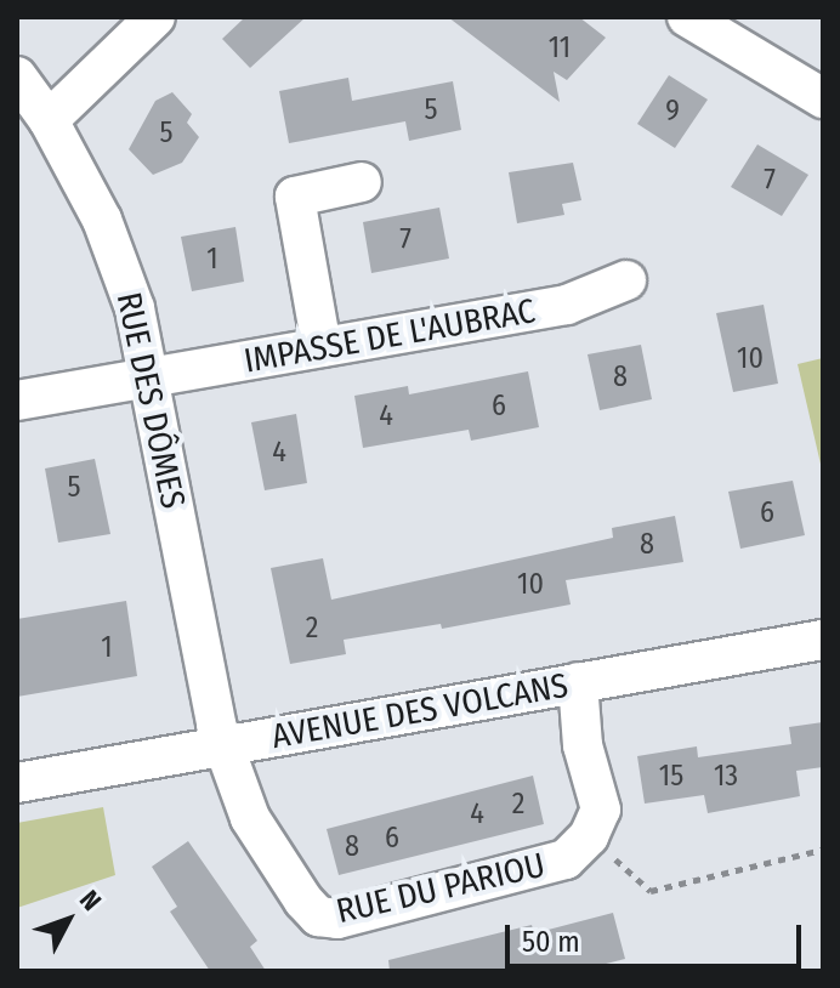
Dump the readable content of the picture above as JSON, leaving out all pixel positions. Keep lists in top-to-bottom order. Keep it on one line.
{"streets":{"street":["IMPASSE DE L'AUBRAC","RUE DES DÔMES","AVENUE DES VOLCANS","RUE DU PARIOU"]},"crossings":[["IMPASSE DE L'AUBRAC","RUE DES DÔMES"],["RUE DES DÔMES","AVENUE DES VOLCANS"],["RUE DES DÔMES","RUE DU PARIOU"],["AVENUE DES VOLCANS","RUE DU PARIOU"]],"house_numbers":["11","5","9","5","7","7","1","10","8","6","4","4","5","6","8","10","2","1","15","13","2","4","6","8"],"scale_bar":"50 m","north":"top right"}
